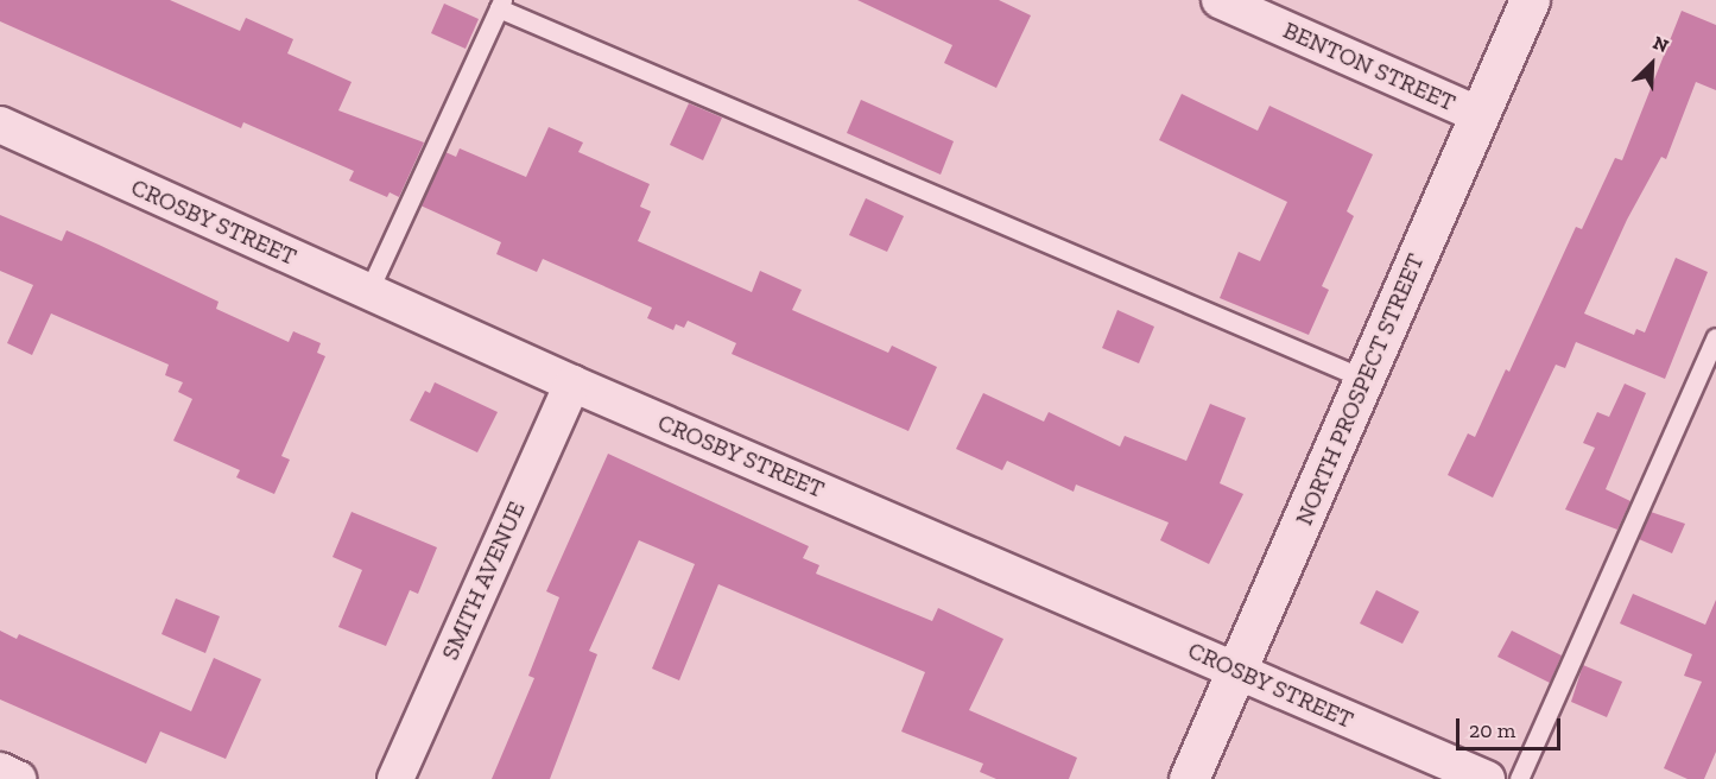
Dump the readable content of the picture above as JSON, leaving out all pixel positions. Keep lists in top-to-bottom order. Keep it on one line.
{"streets":{"street":["BENTON STREET","CROSBY STREET","NORTH PROSPECT STREET","SMITH AVENUE"]},"crossings":[["BENTON STREET","NORTH PROSPECT STREET"],["CROSBY STREET","NORTH PROSPECT STREET"],["CROSBY STREET","SMITH AVENUE"]],"scale_bar":"20 m","north":"top right"}
